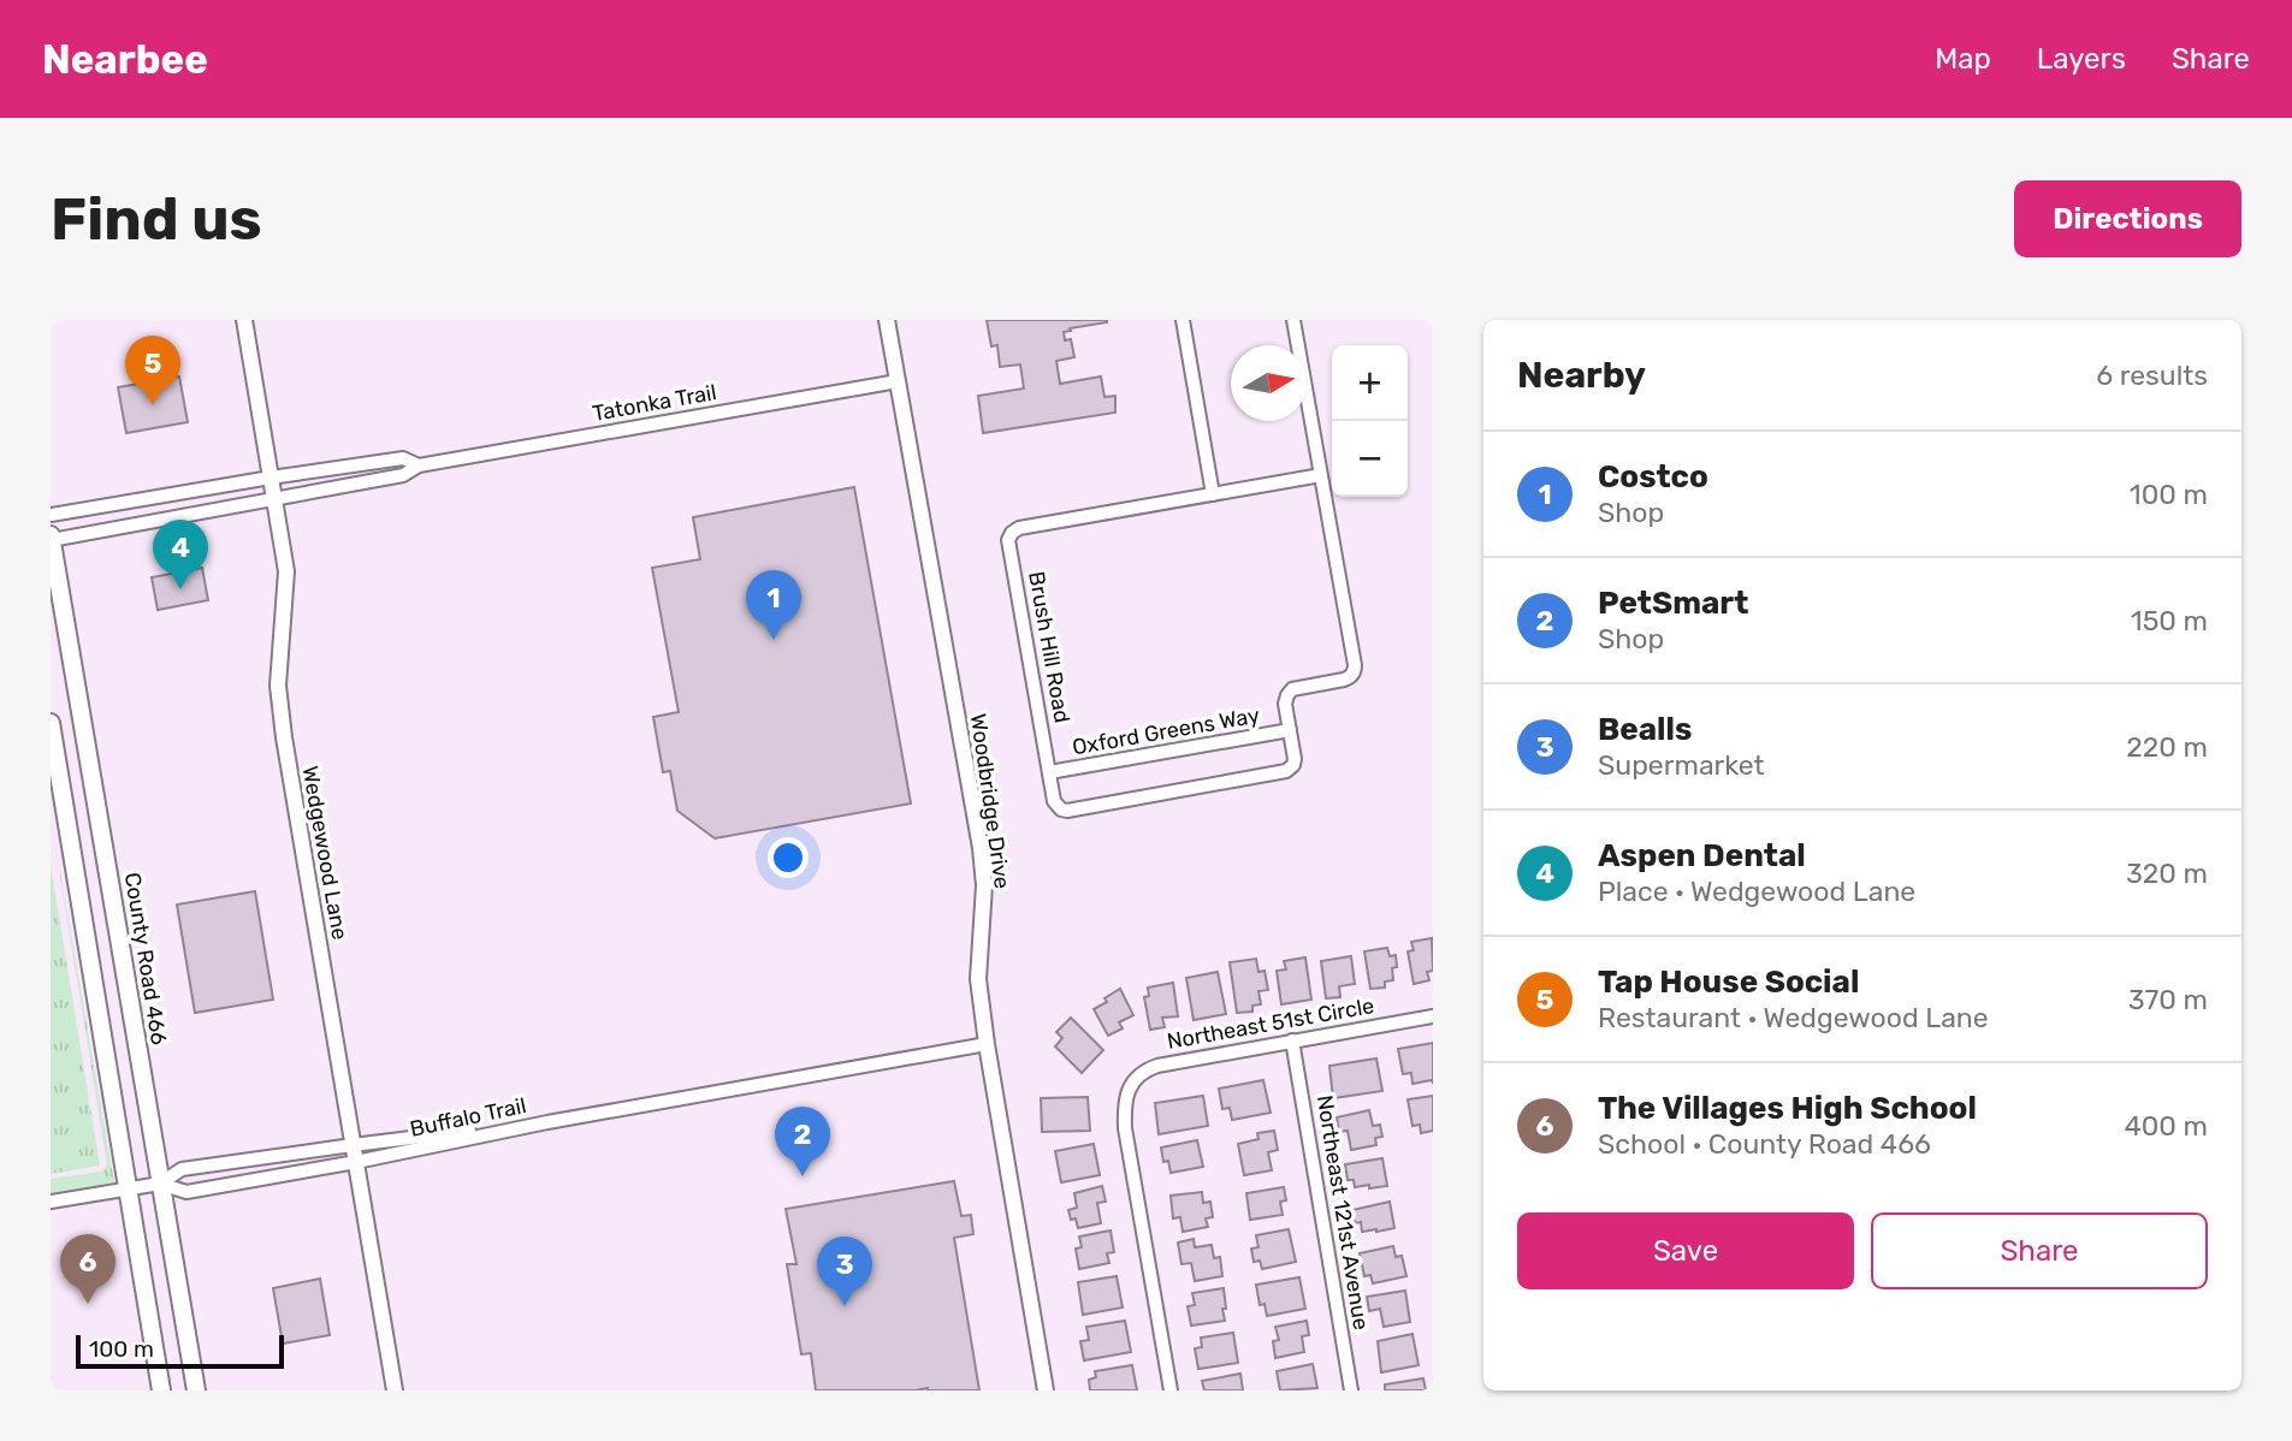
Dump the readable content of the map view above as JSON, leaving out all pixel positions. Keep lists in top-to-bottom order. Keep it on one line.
{"streets":{"main road":["County Road 466"],"street":["Tatonka Trail","Brush Hill Road","Oxford Greens Way","Woodbridge Drive","Wedgewood Lane","Northeast 51st Circle","Buffalo Trail","Northeast 121st Avenue"]},"crossings":[["Tatonka Trail","Woodbridge Drive"],["Brush Hill Road","Oxford Greens Way"],["Wedgewood Lane","Buffalo Trail"],["County Road 466","Buffalo Trail"],["Northeast 51st Circle","Northeast 121st Avenue"]],"scale_bar":"100 m","north":"right","page":{"header":"Nearbee","nav":["Map","Layers","Share"],"buttons":["Directions",["Save","Share"]],"title":"Find us","heading":["Nearby","6 results"],"pins":["5","4","1","2","6","3"],"map_buttons":["+","−"],"list":[{"mark":"1","name":"Costco","note":"Shop","value":"100 m"},{"mark":"2","name":"PetSmart","note":"Shop","value":"150 m"},{"mark":"3","name":"Bealls","note":"Supermarket","value":"220 m"},{"mark":"4","name":"Aspen Dental","note":"Place · Wedgewood Lane","value":"320 m"},{"mark":"5","name":"Tap House Social","note":"Restaurant · Wedgewood Lane","value":"370 m"},{"mark":"6","name":"The Villages High School","note":"School · County Road 466","value":"400 m"}],"scale":"100 m"}}
